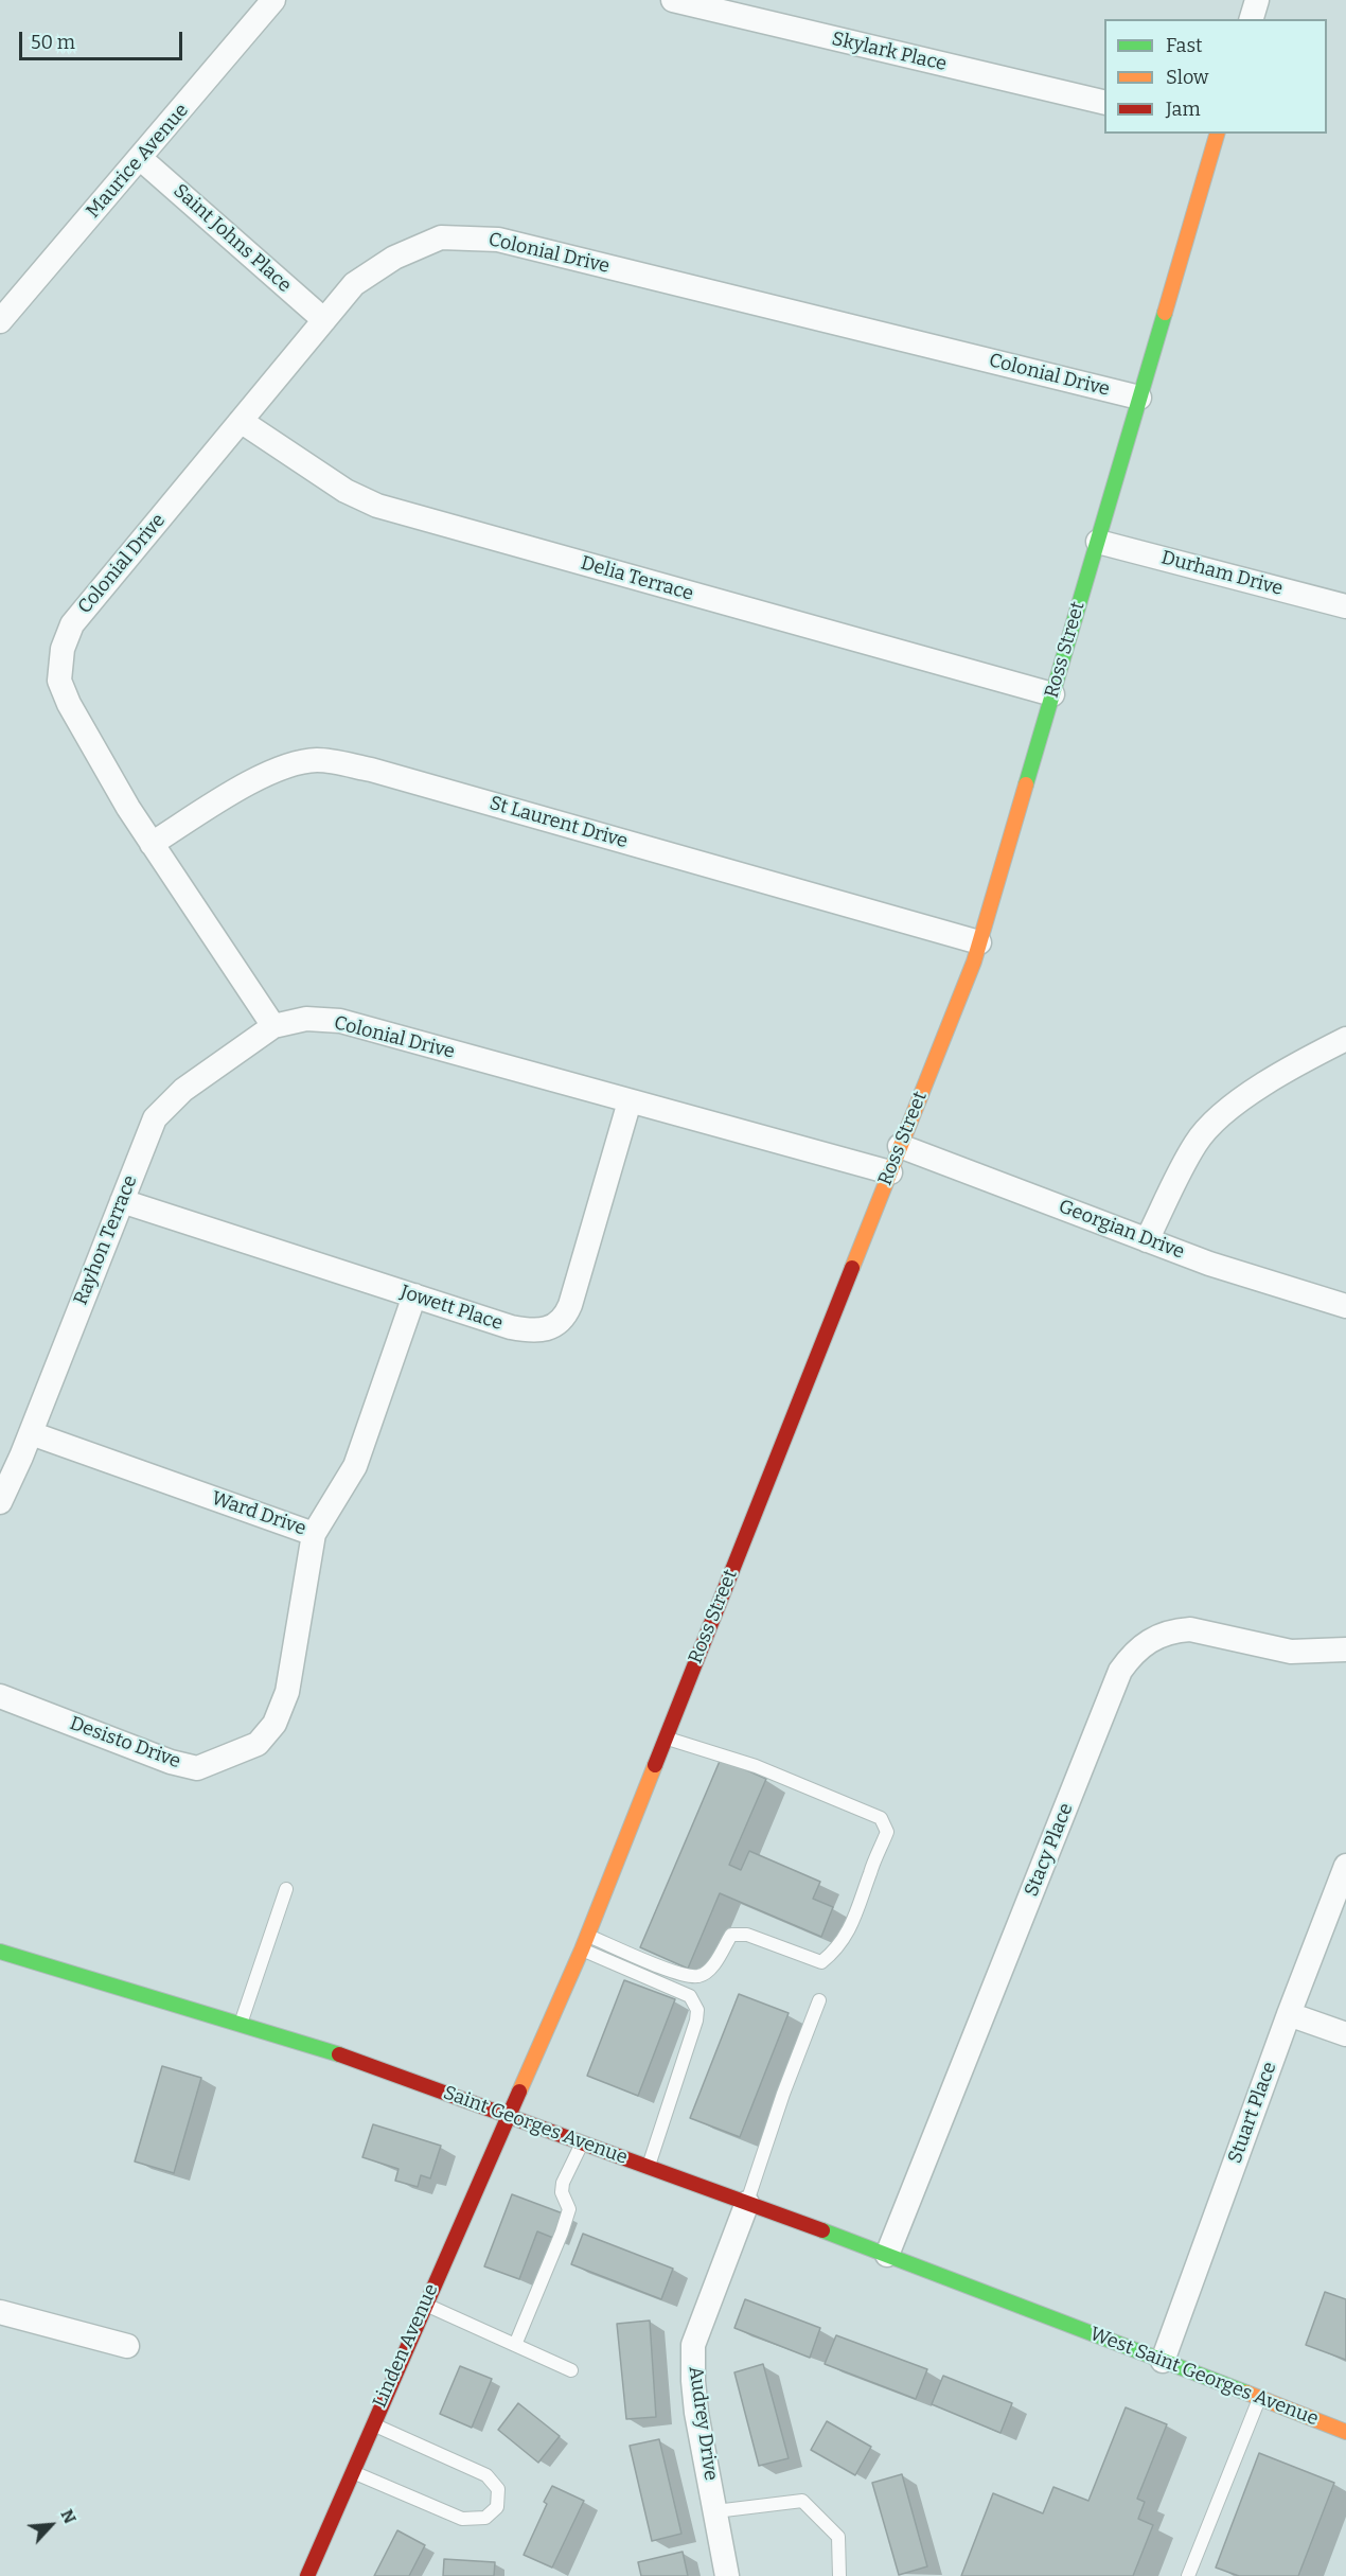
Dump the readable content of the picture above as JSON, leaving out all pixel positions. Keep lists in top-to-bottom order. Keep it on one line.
{"streets":{"street":["Skylark Place","Maurice Avenue","Saint Johns Place","Colonial Drive","Durham Drive","Delia Terrace","Ross Street","St Laurent Drive","Georgian Drive","Rayhon Terrace","Jowett Place","Ward Drive","Desisto Drive","Stacy Place","Stuart Place","Saint Georges Avenue","Linden Avenue","West Saint Georges Avenue","Audrey Drive"]},"crossings":[["Maurice Avenue","Saint Johns Place"],["Saint Johns Place","Colonial Drive"],["Colonial Drive","Delia Terrace"],["Colonial Drive","Ross Street"],["Colonial Drive","St Laurent Drive"],["Colonial Drive","Rayhon Terrace"],["Colonial Drive","Jowett Place"],["Durham Drive","Ross Street"],["Delia Terrace","Ross Street"],["Ross Street","St Laurent Drive"],["Ross Street","Georgian Drive"],["Ross Street","Saint Georges Avenue"],["Ross Street","Linden Avenue"],["Rayhon Terrace","Jowett Place"],["Rayhon Terrace","Ward Drive"],["Jowett Place","Ward Drive"],["Ward Drive","Desisto Drive"],["Stacy Place","Saint Georges Avenue"],["Stuart Place","West Saint Georges Avenue"],["Saint Georges Avenue","Linden Avenue"],["Saint Georges Avenue","West Saint Georges Avenue"],["Saint Georges Avenue","Audrey Drive"]],"legend":["Fast","Slow","Jam"],"scale_bar":"50 m","north":"top right"}
